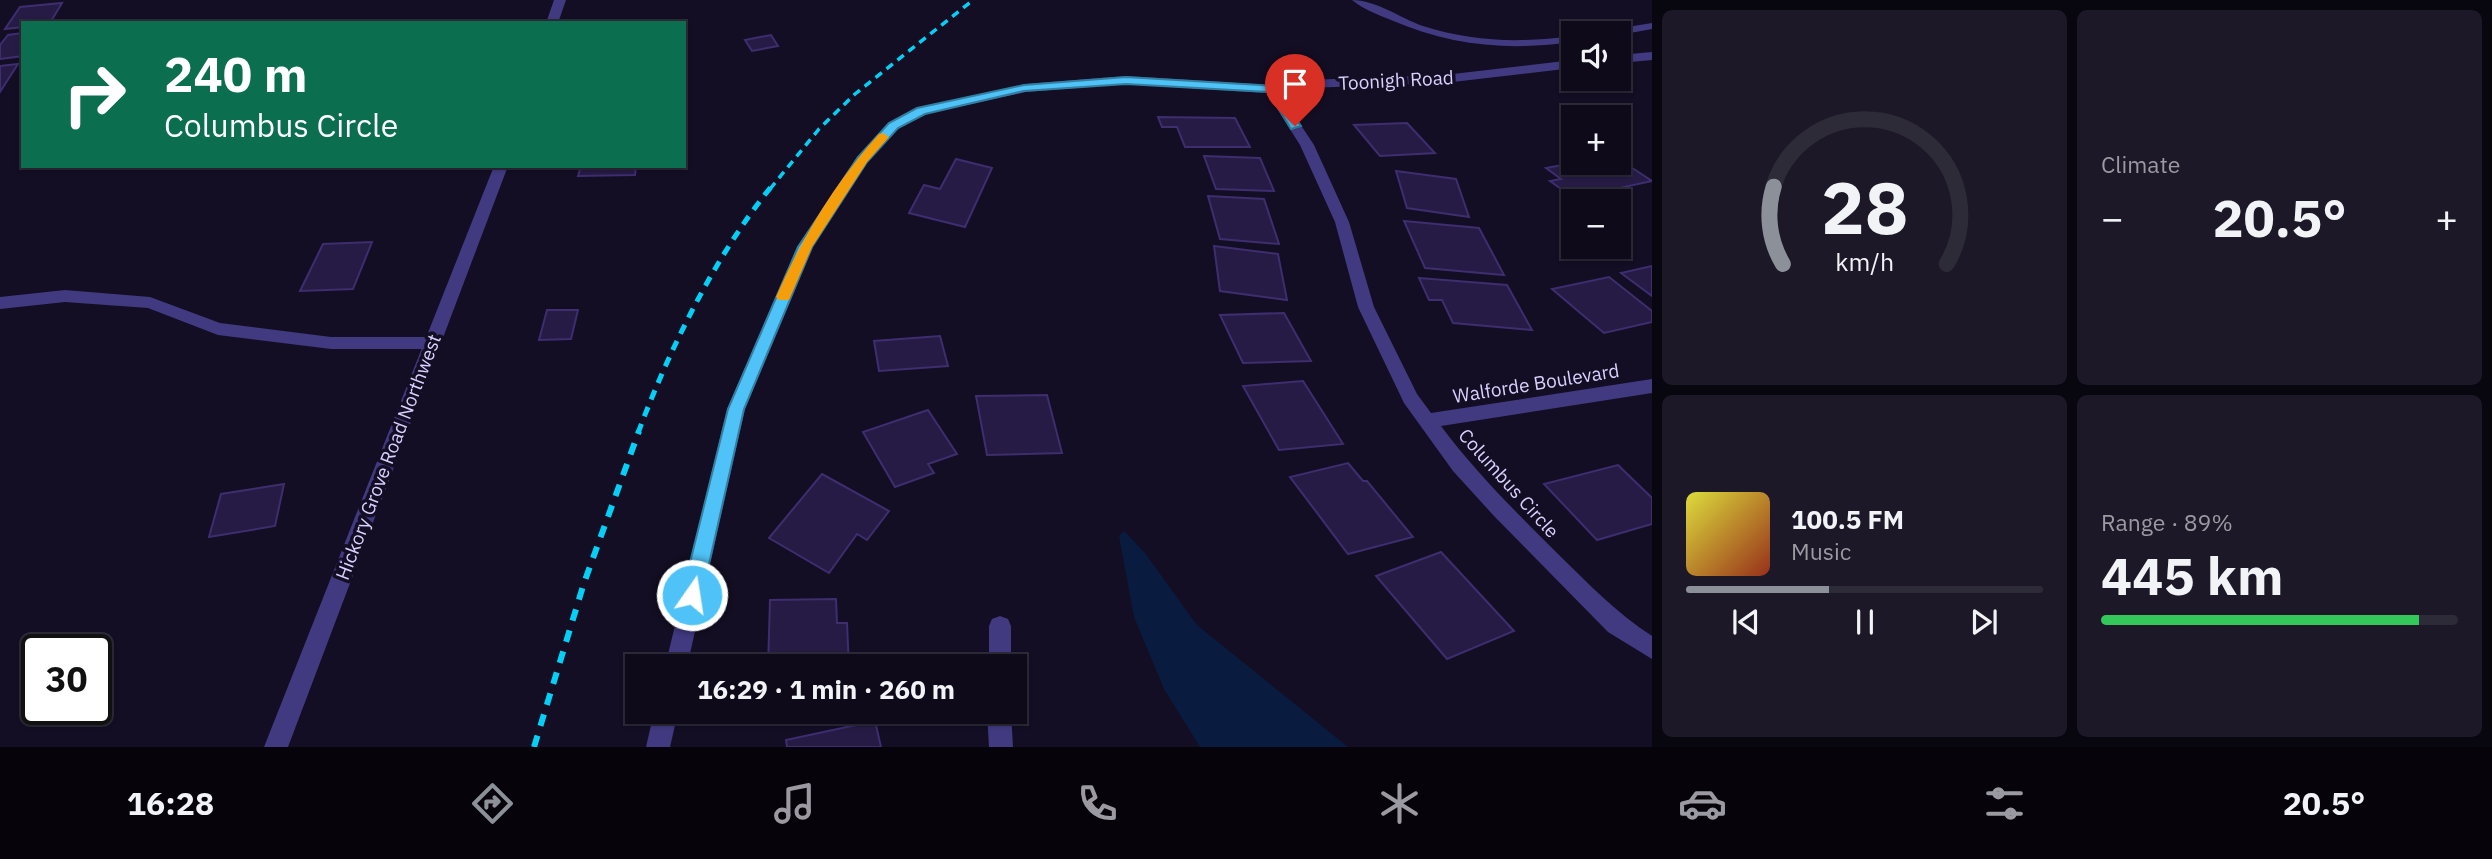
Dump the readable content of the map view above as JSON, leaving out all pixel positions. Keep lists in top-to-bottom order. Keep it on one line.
{"streets":{"street":["Toonigh Road","Walforde Boulevard","Hickory Grove Road Northwest","Columbus Circle"]},"crossings":[["Toonigh Road","Columbus Circle"],["Walforde Boulevard","Columbus Circle"]],"page":{"tile":["Climate",["Range · 89%","445 km"]],"map_buttons":["+","−"],"turn":["240 m","Columbus Circle"],"heat":["−","20.5°","+"],"song":["100.5 FM","Music"],"limit":"30","trip":"16:29 · 1 min · 260 m","tabs":["16:28","20.5°"],"gauge":["28","km/h"]}}
